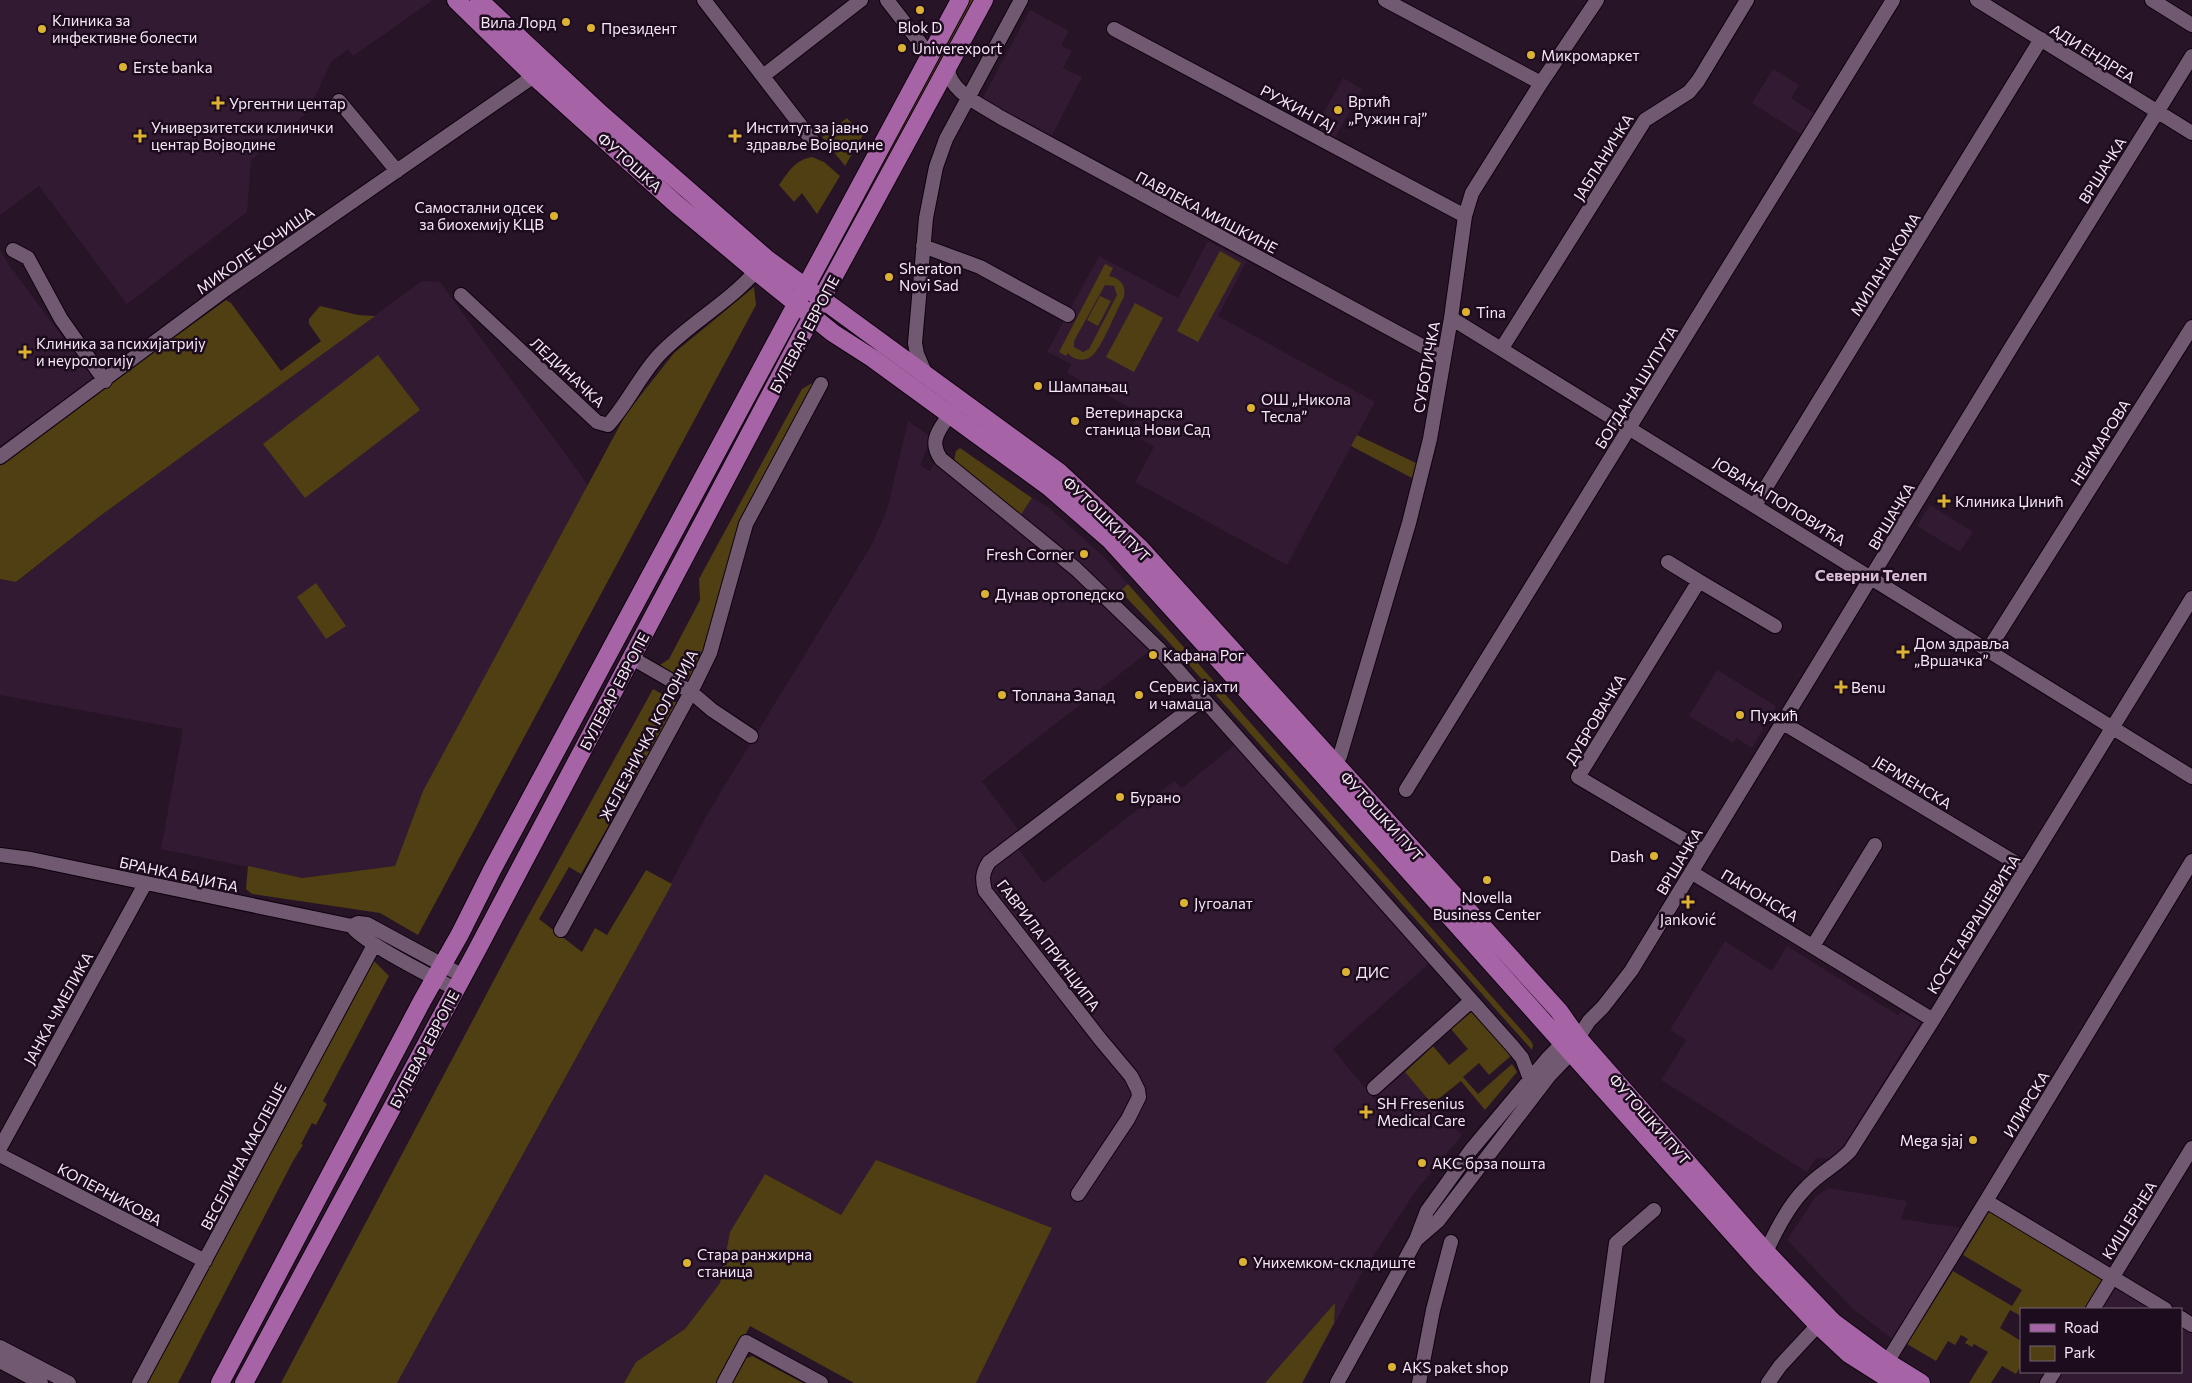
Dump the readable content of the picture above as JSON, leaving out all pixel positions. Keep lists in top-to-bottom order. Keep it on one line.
{"streets":{"main road":["ФУТОШКА","БУЛЕВАР ЕВРОПЕ","ФУТОШКИ ПУТ"],"street":["АДИ ЕНДРЕА","РУЖИН ГАЈ","ЈАБЛАНИЧКА","ВРШАЧКА","ПАВЛЕКА МИШКИНЕ","МИКОЛЕ КОЧИША","МИЛАНА КОМА","СУБОТИЧКА","ЛЕДИНАЧКА","БОГДАНА ШУПУТА","НЕИМАРОВА","ЈОВАНА ПОПОВИЋА","ДУБРОВАЧКА","ЖЕЛЕЗНИЧКА КОЛОНИЈА","ЈЕРМЕНСКА","БРАНКА БАЈИЋА","ПАНОНСКА","КОСТЕ АБРАШЕВИЋА","ГАВРИЛА ПРИНЦИПА","ЈАНКА ЧМЕЛИКА","ИЛИРСКА","ВЕСЕЛИНА МАСЛЕШЕ","КОПЕРНИКОВА","КИШ ЕРНЕА"]},"crossings":[["АДИ ЕНДРЕА","ВРШАЧКА"],["АДИ ЕНДРЕА","МИЛАНА КОМА"],["РУЖИН ГАЈ","СУБОТИЧКА"],["ЈАБЛАНИЧКА","ЈОВАНА ПОПОВИЋА"],["ФУТОШКА","МИКОЛЕ КОЧИША"],["ФУТОШКА","БУЛЕВАР ЕВРОПЕ"],["ФУТОШКА","ЛЕДИНАЧКА"],["ФУТОШКА","ФУТОШКИ ПУТ"],["ВРШАЧКА","ЈОВАНА ПОПОВИЋА"],["ВРШАЧКА","ФУТОШКИ ПУТ"],["ВРШАЧКА","ДУБРОВАЧКА"],["ВРШАЧКА","ЈЕРМЕНСКА"],["ВРШАЧКА","ПАНОНСКА"],["ПАВЛЕКА МИШКИНЕ","СУБОТИЧКА"],["МИЛАНА КОМА","ЈОВАНА ПОПОВИЋА"],["БУЛЕВАР ЕВРОПЕ","ФУТОШКИ ПУТ"],["БУЛЕВАР ЕВРОПЕ","БРАНКА БАЈИЋА"],["СУБОТИЧКА","ЈОВАНА ПОПОВИЋА"],["СУБОТИЧКА","ФУТОШКИ ПУТ"],["БОГДАНА ШУПУТА","ЈОВАНА ПОПОВИЋА"],["НЕИМАРОВА","ЈОВАНА ПОПОВИЋА"],["ЈОВАНА ПОПОВИЋА","КОСТЕ АБРАШЕВИЋА"],["ФУТОШКИ ПУТ","КОСТЕ АБРАШЕВИЋА"],["ФУТОШКИ ПУТ","ИЛИРСКА"],["ЈЕРМЕНСКА","КОСТЕ АБРАШЕВИЋА"],["БРАНКА БАЈИЋА","ЈАНКА ЧМЕЛИКА"],["ПАНОНСКА","КОСТЕ АБРАШЕВИЋА"],["ВЕСЕЛИНА МАСЛЕШЕ","КОПЕРНИКОВА"]],"districts":["Северни Телеп"],"places":{"other":["Blok D","Вила Лорд","Президент","Клиника за инфективне болести","Univerexport","Микромаркет","Erste banka","Вртић „Ружин гај”","Самостални одсек за биохемију КЦВ","Sheraton Novi Sad","Tina","Шампањац","ОШ „Никола Тесла”","Ветеринарска станица Нови Сад","Fresh Corner","Дунав ортопедско","Кафана Рог","Топлана Запад","Сервис јахти и чамаца","Пужић","Бурано","Dash","Novella Business Center","Југоалат","ДИС","Mega sjaj","АКС брза пошта","Унихемком-складиште","Стара ранжирна станица","AKS paket shop"],"health":["Ургентни центар","Универзитетски клинички центар Војводине","Институт за јавно здравље Војводине","Клиника за психијатрију и неурологију","Клиника Џинић","Дом здравља „Вршачка”","Benu","Janković","SH Fresenius Medical Care"]},"legend":["Road","Park"]}
